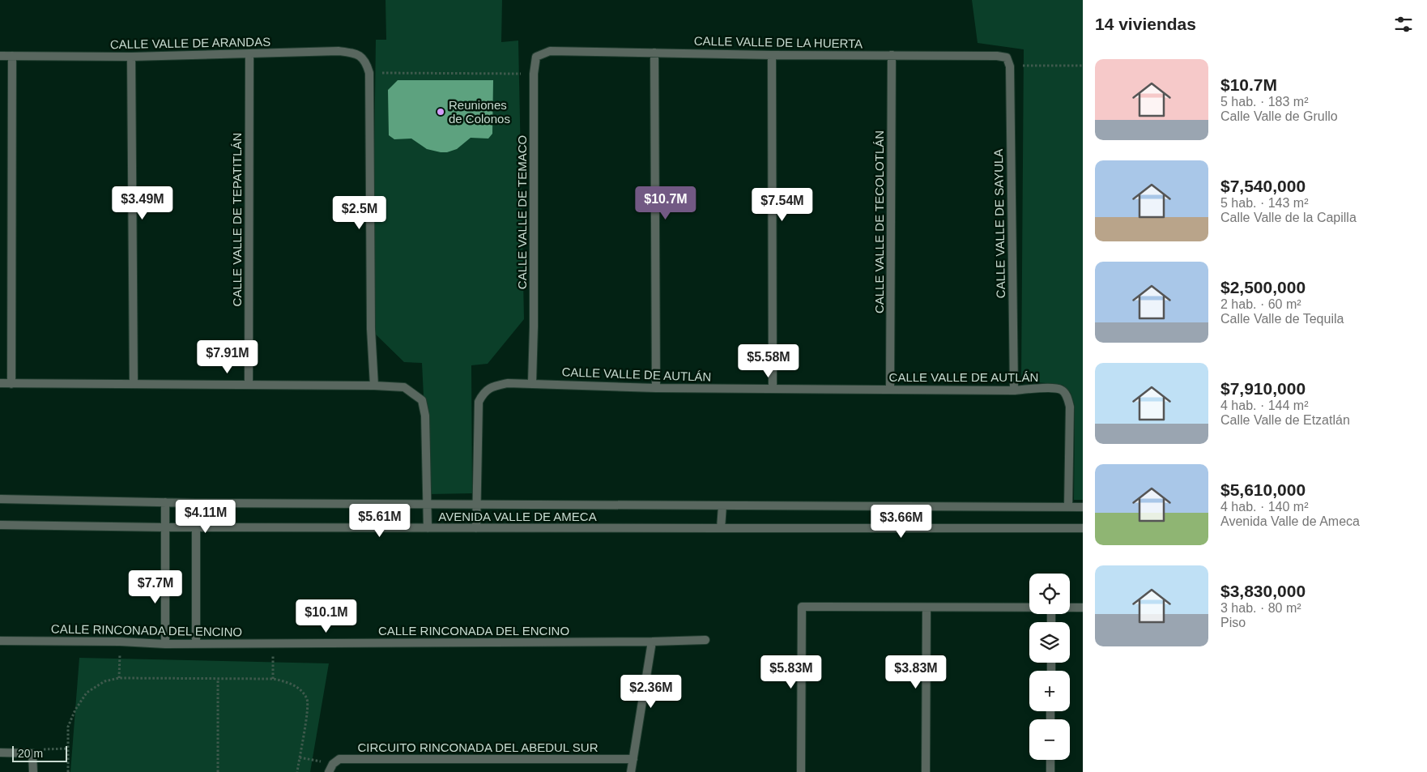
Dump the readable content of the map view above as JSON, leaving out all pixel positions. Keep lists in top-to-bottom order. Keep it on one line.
{"streets":{"street":["CALLE VALLE DE LA HUERTA","CALLE VALLE DE ARANDAS","CALLE VALLE DE TEMACO","CALLE VALLE DE TEPATITLÁN","CALLE VALLE DE TECOLOTLÁN","CALLE VALLE DE SAYULA","CALLE VALLE DE AUTLÁN","AVENIDA VALLE DE AMECA","CALLE RINCONADA DEL ENCINO","CIRCUITO RINCONADA DEL ABEDUL SUR"]},"crossings":[["CALLE VALLE DE LA HUERTA","CALLE VALLE DE TEMACO"],["CALLE VALLE DE LA HUERTA","CALLE VALLE DE TECOLOTLÁN"],["CALLE VALLE DE LA HUERTA","CALLE VALLE DE SAYULA"],["CALLE VALLE DE ARANDAS","CALLE VALLE DE TEPATITLÁN"],["CALLE VALLE DE TEMACO","CALLE VALLE DE AUTLÁN"],["CALLE VALLE DE TECOLOTLÁN","CALLE VALLE DE AUTLÁN"],["CALLE VALLE DE SAYULA","CALLE VALLE DE AUTLÁN"],["CALLE VALLE DE AUTLÁN","AVENIDA VALLE DE AMECA"]],"places":["Reuniones de Colonos"],"scale_bar":"20 m","page":{"heading":"14 viviendas","list":[{"name":"$10.7M","note":"5 hab. · 183 m² · Calle Valle de Grullo"},{"name":"$7,540,000","note":"5 hab. · 143 m² · Calle Valle de la Capilla"},{"name":"$2,500,000","note":"2 hab. · 60 m² · Calle Valle de Tequila"},{"name":"$7,910,000","note":"4 hab. · 144 m² · Calle Valle de Etzatlán"},{"name":"$5,610,000","note":"4 hab. · 140 m² · Avenida Valle de Ameca"},{"name":"$3,830,000","note":"3 hab. · 80 m² · Piso"}],"price":["$3.49M","$10.7M","$7.54M","$2.5M","$7.91M","$5.58M","$4.11M","$5.61M","$3.66M","$7.7M","$10.1M","$5.83M","$3.83M","$2.36M"],"map_buttons":["+","−"],"scale":"20 m"}}
